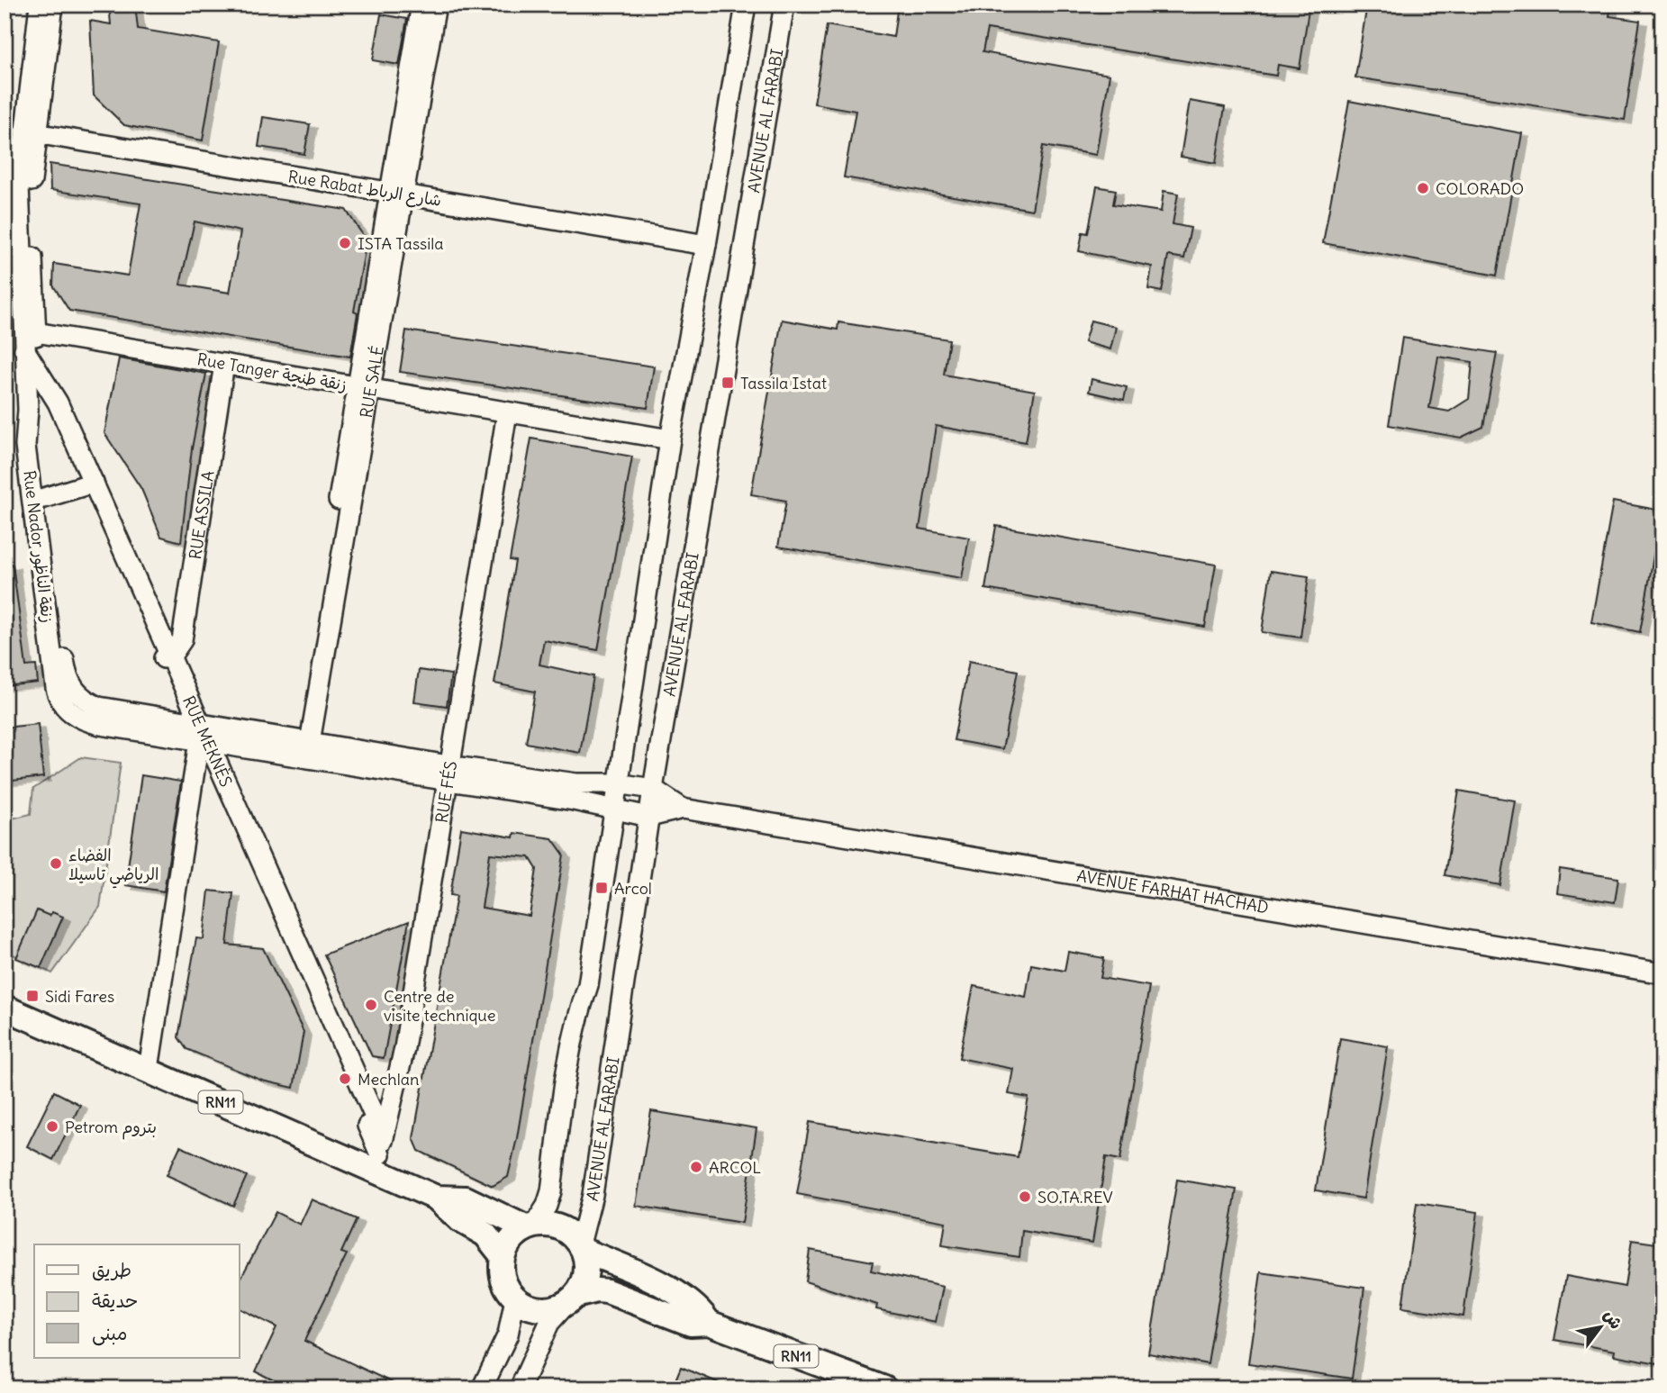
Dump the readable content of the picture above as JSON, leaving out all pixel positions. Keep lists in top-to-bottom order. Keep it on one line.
{"streets":{"main road":["RN11"],"street":["AVENUE AL FARABI","Rue Rabat شارع الرباط","Rue Tanger زنقة طنجة","RUE SALÉ","RUE ASSILA","Rue Nador زنقة الناظور","RUE MEKNÈS","RUE FÉS","AVENUE FARHAT HACHAD"]},"crossings":[["AVENUE AL FARABI","AVENUE FARHAT HACHAD"],["AVENUE AL FARABI","RN11"],["Rue Rabat شارع الرباط","RUE SALÉ"],["Rue Rabat شارع الرباط","Rue Nador زنقة الناظور"],["Rue Tanger زنقة طنجة","RUE SALÉ"],["Rue Tanger زنقة طنجة","RUE ASSILA"],["Rue Tanger زنقة طنجة","Rue Nador زنقة الناظور"],["Rue Tanger زنقة طنجة","RUE FÉS"],["RUE SALÉ","AVENUE FARHAT HACHAD"],["RUE ASSILA","RUE MEKNÈS"],["Rue Nador زنقة الناظور","RUE MEKNÈS"],["Rue Nador زنقة الناظور","AVENUE FARHAT HACHAD"],["RUE MEKNÈS","RUE FÉS"],["RUE MEKNÈS","AVENUE FARHAT HACHAD"],["RUE MEKNÈS","RN11"],["RUE FÉS","AVENUE FARHAT HACHAD"],["RUE FÉS","RN11"]],"places":{"other":["COLORADO","ISTA Tassila","الفضاء الرياضي تاسيلا","Centre de visite technique","Mechlan","Petrom بتروم","ARCOL","SO.TA.REV"],"transit":["Tassila Istat","Arcol","Sidi Fares"]},"legend":["طريق","حديقة","مبنى"],"north":"top right"}
